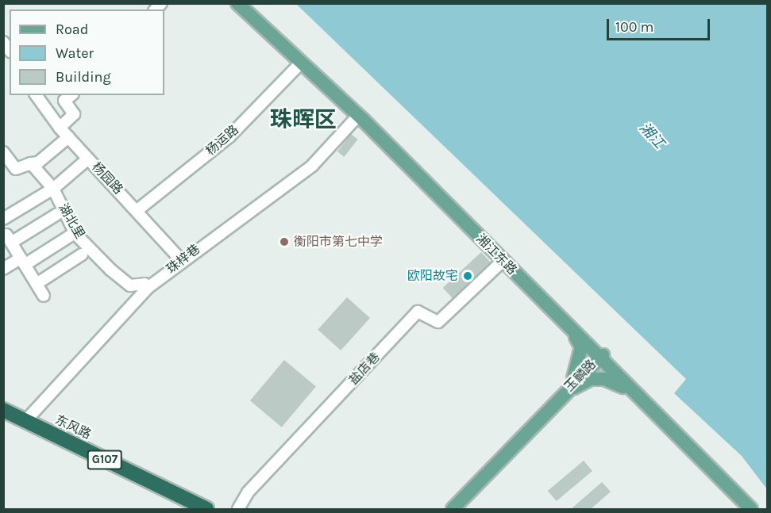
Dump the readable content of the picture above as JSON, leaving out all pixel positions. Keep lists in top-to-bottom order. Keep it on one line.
{"streets":{"highway":["东风路","G107"],"main road":["湘江东路","玉麟路"],"street":["杨运路","杨园路","湖北里","珠梓巷","盐店巷"]},"crossings":[["杨运路","杨园路"],["杨运路","湘江东路"],["杨园路","珠梓巷"],["湖北里","珠梓巷"],["湘江东路","珠梓巷"],["湘江东路","盐店巷"],["湘江东路","玉麟路"],["珠梓巷","东风路"]],"districts":["珠晖区"],"water":["湘江"],"places":["衡阳市第七中学","欧阳故宅"],"legend":["Road","Water","Building"],"scale_bar":"100 m"}
